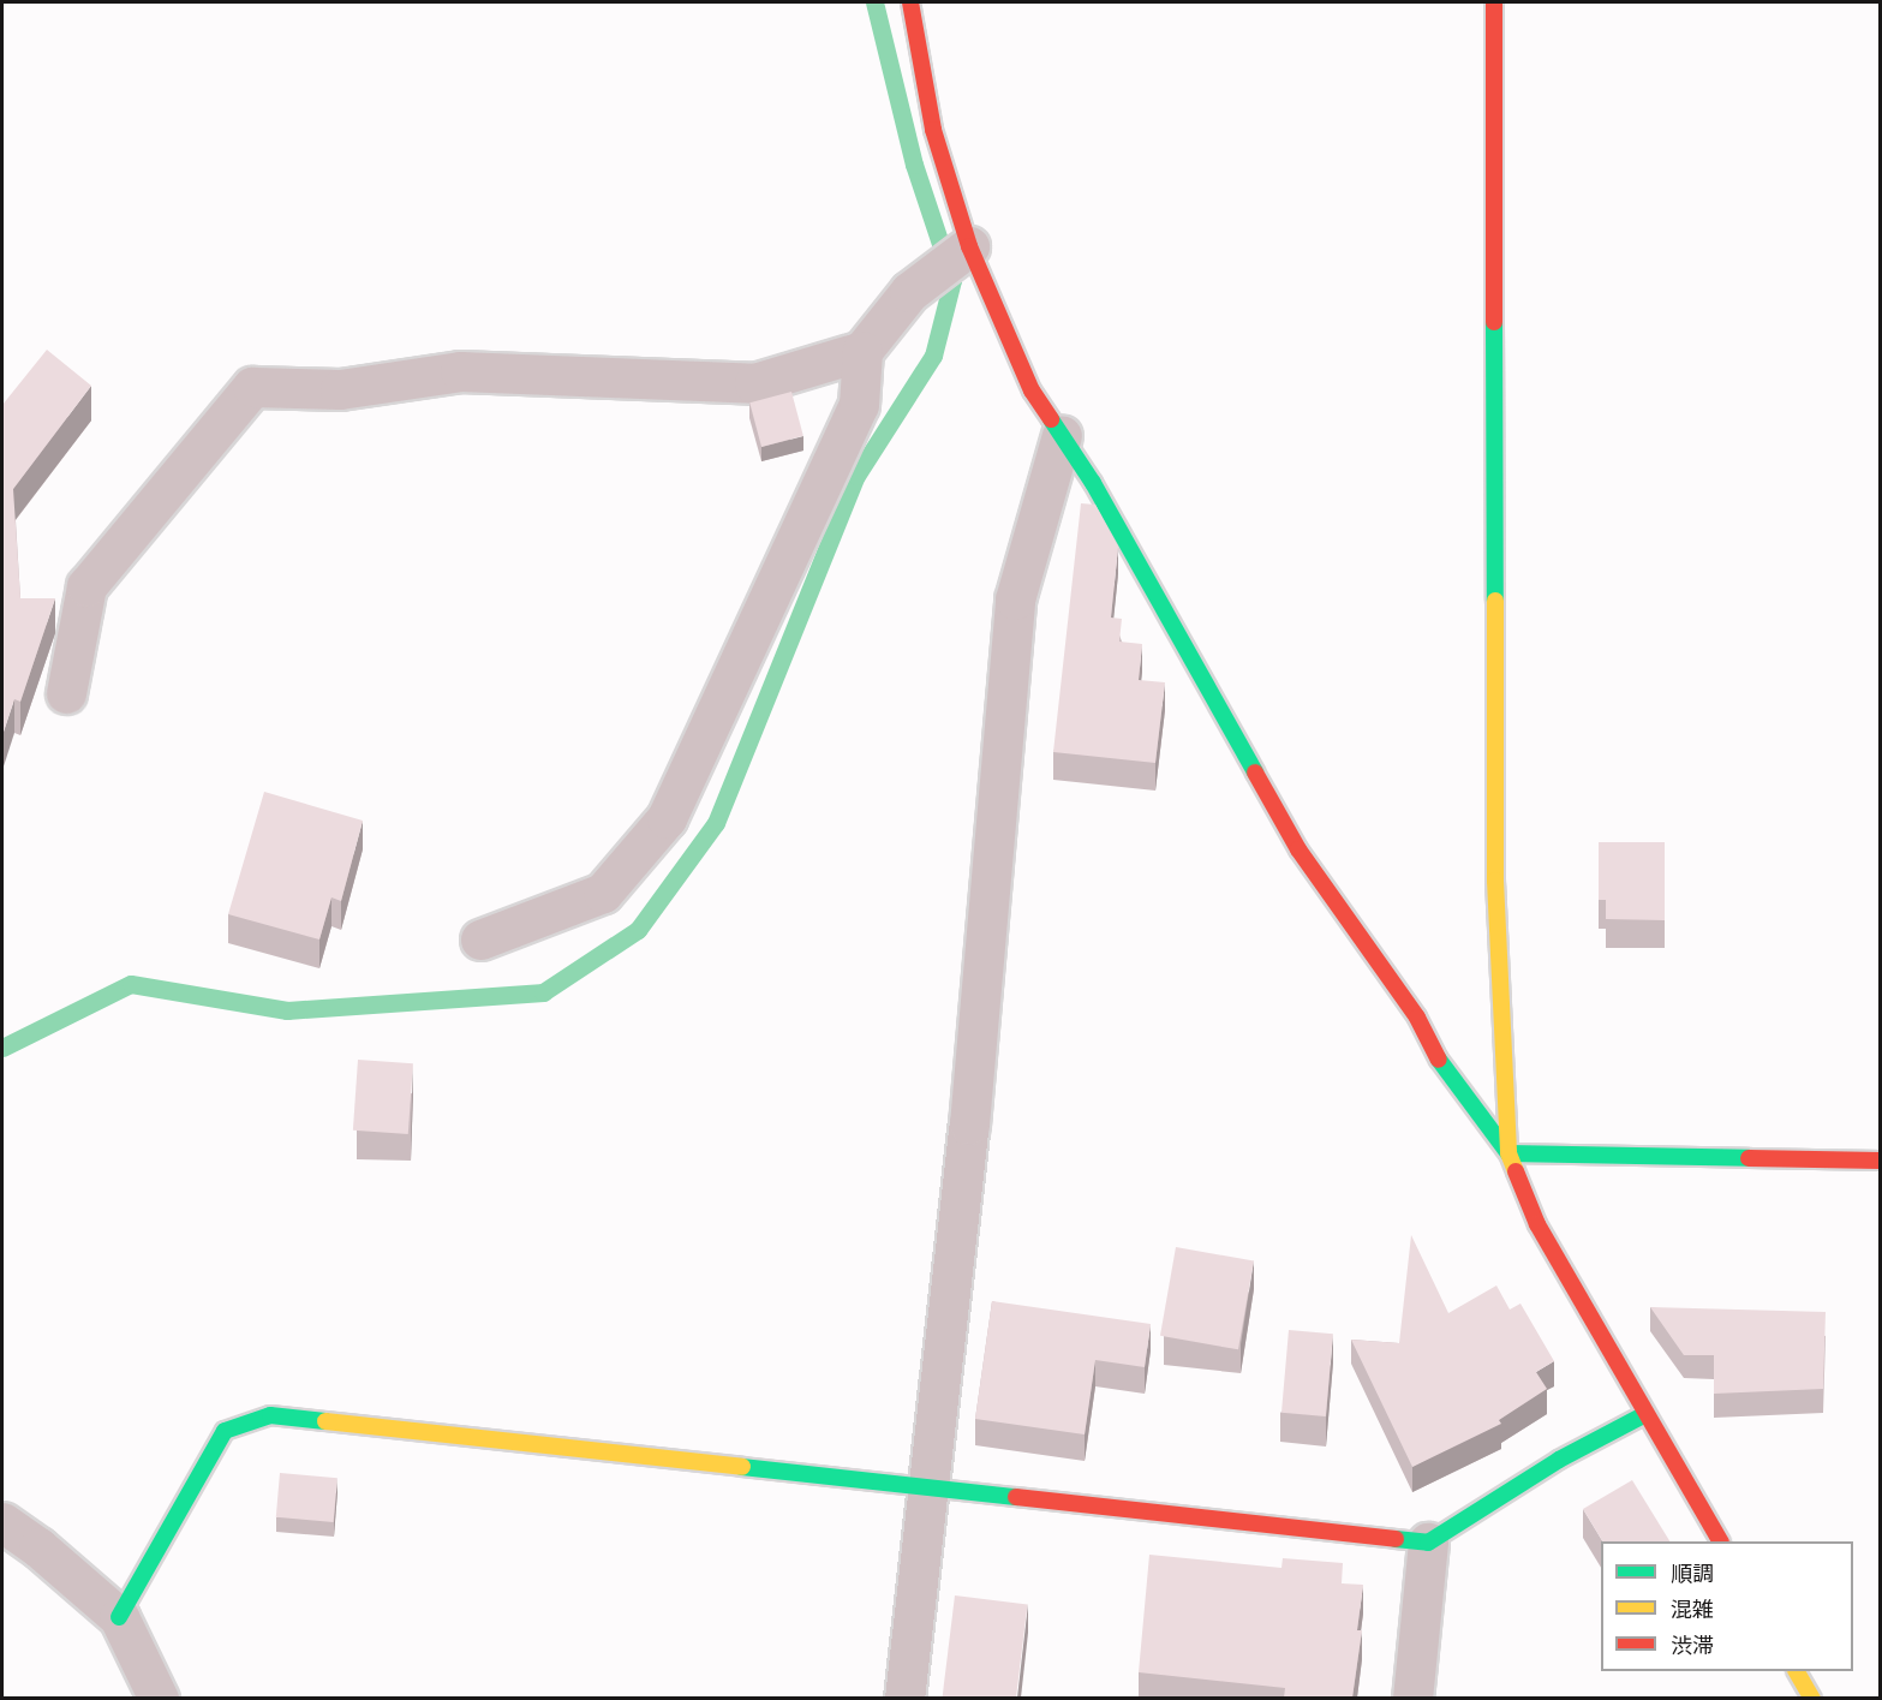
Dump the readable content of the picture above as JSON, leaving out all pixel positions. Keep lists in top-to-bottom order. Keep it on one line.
{"legend":["順調","混雑","渋滞"]}
